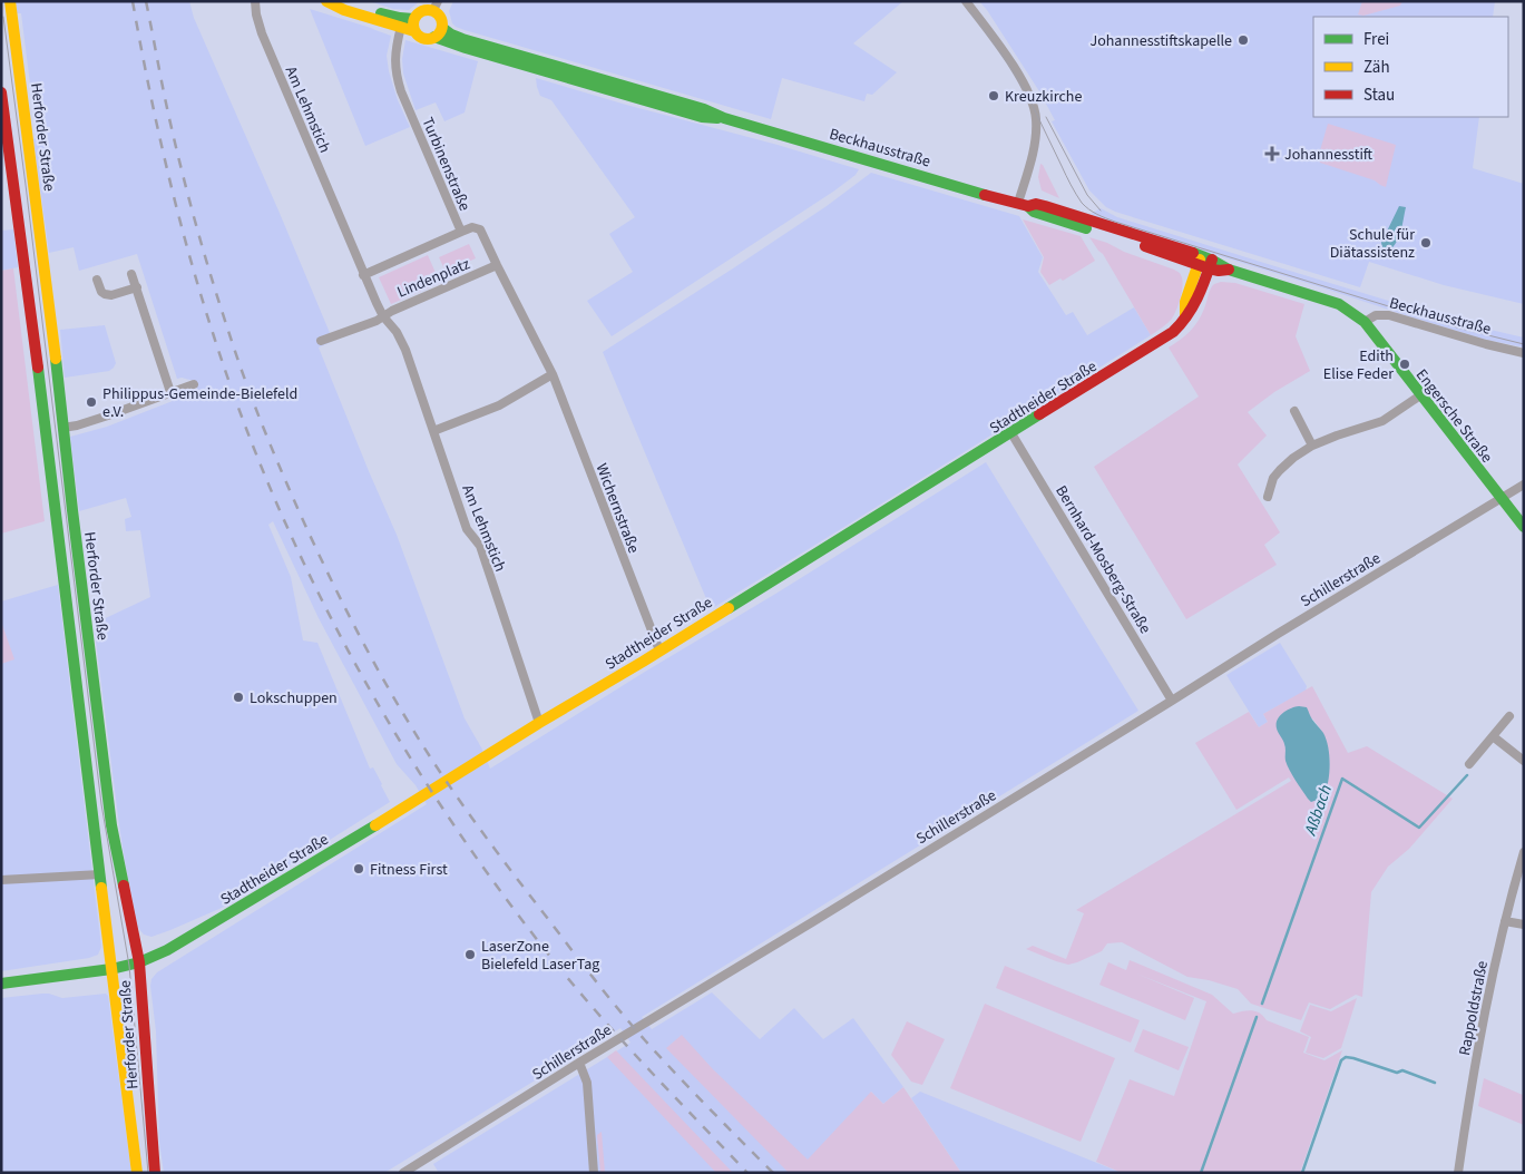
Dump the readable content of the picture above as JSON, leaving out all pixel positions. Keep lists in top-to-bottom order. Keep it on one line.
{"streets":{"main road":["Herforder Straße","Beckhausstraße","Stadtheider Straße","Engersche Straße"],"street":["Am Lehmstich","Turbinenstraße","Lindenplatz","Wichernstraße","Bernhard-Mosberg-Straße","Schillerstraße","Rappoldstraße"]},"crossings":[["Am Lehmstich","Lindenplatz"],["Am Lehmstich","Stadtheider Straße"],["Herforder Straße","Stadtheider Straße"],["Beckhausstraße","Stadtheider Straße"],["Beckhausstraße","Engersche Straße"],["Turbinenstraße","Lindenplatz"],["Turbinenstraße","Wichernstraße"],["Stadtheider Straße","Wichernstraße"],["Stadtheider Straße","Bernhard-Mosberg-Straße"],["Engersche Straße","Schillerstraße"],["Bernhard-Mosberg-Straße","Schillerstraße"]],"water":["Aßbach"],"places":{"other":["Johannesstiftskapelle","Kreuzkirche","Schule für Diätassistenz","Edith Elise Feder","Philippus-Gemeinde-Bielefeld e.V.","Lokschuppen","Fitness First","LaserZone Bielefeld LaserTag"],"health":["Johannesstift"]},"legend":["Frei","Zäh","Stau"]}
